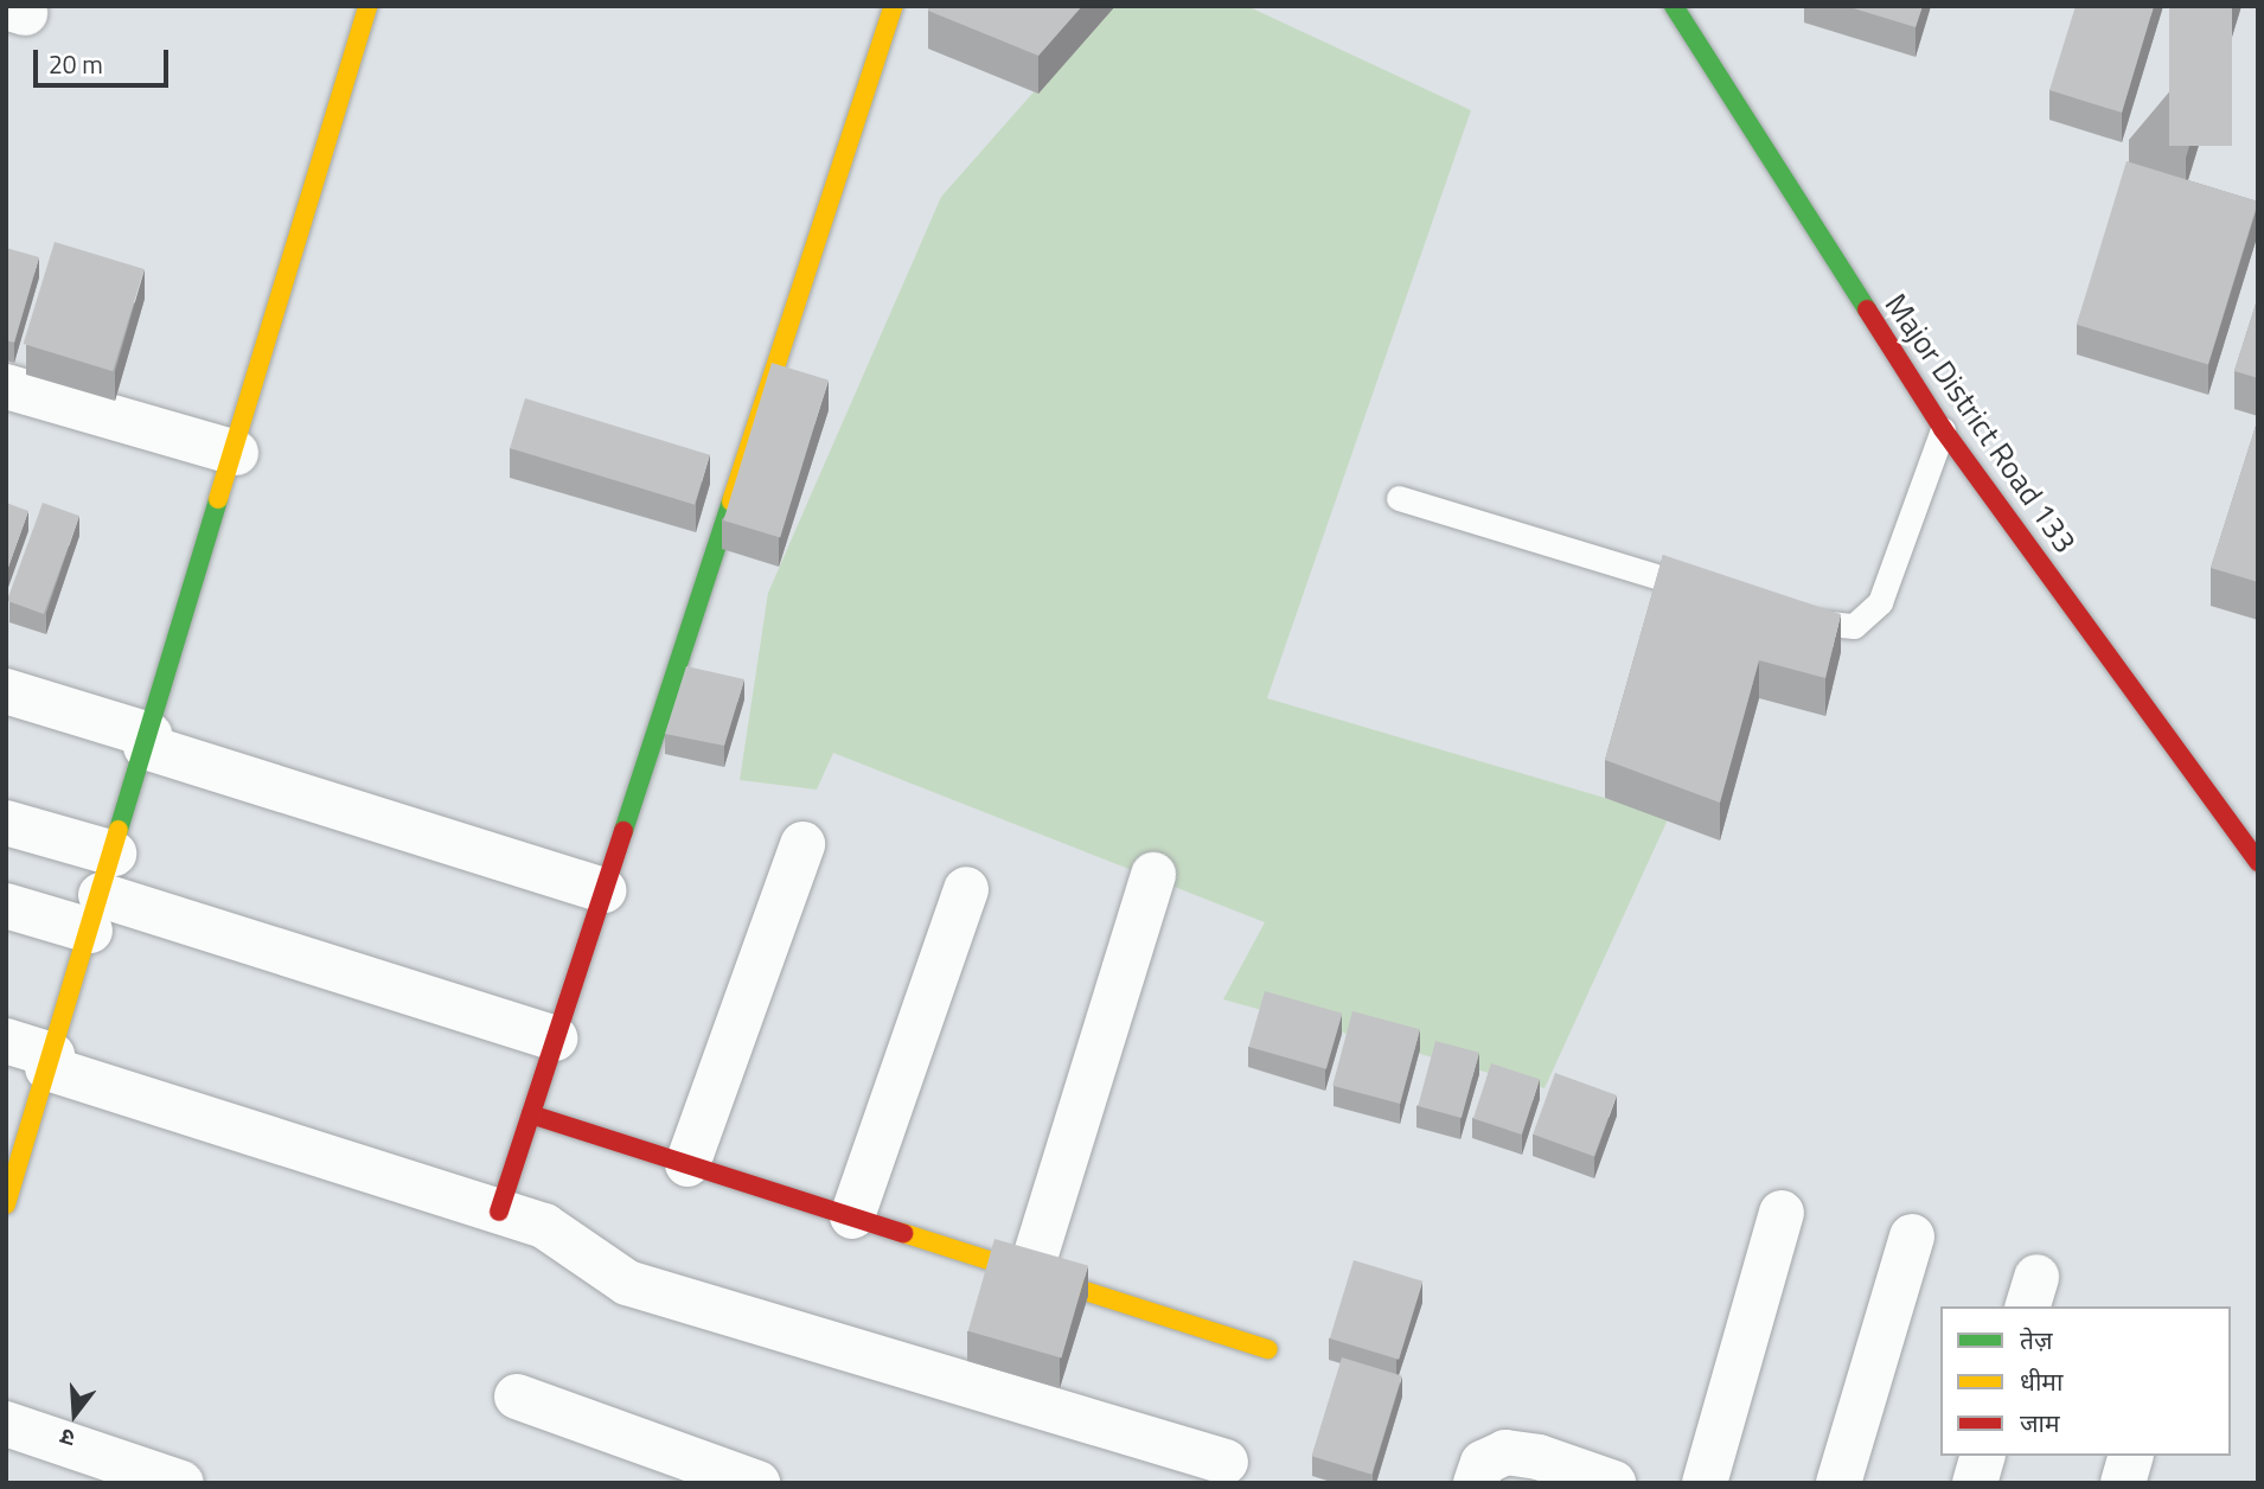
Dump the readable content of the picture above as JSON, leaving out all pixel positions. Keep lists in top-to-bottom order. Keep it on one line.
{"streets":{"street":["Major District Road 133"]},"legend":["तेज़","धीमा","जाम"],"scale_bar":"20 m","north":"bottom"}
